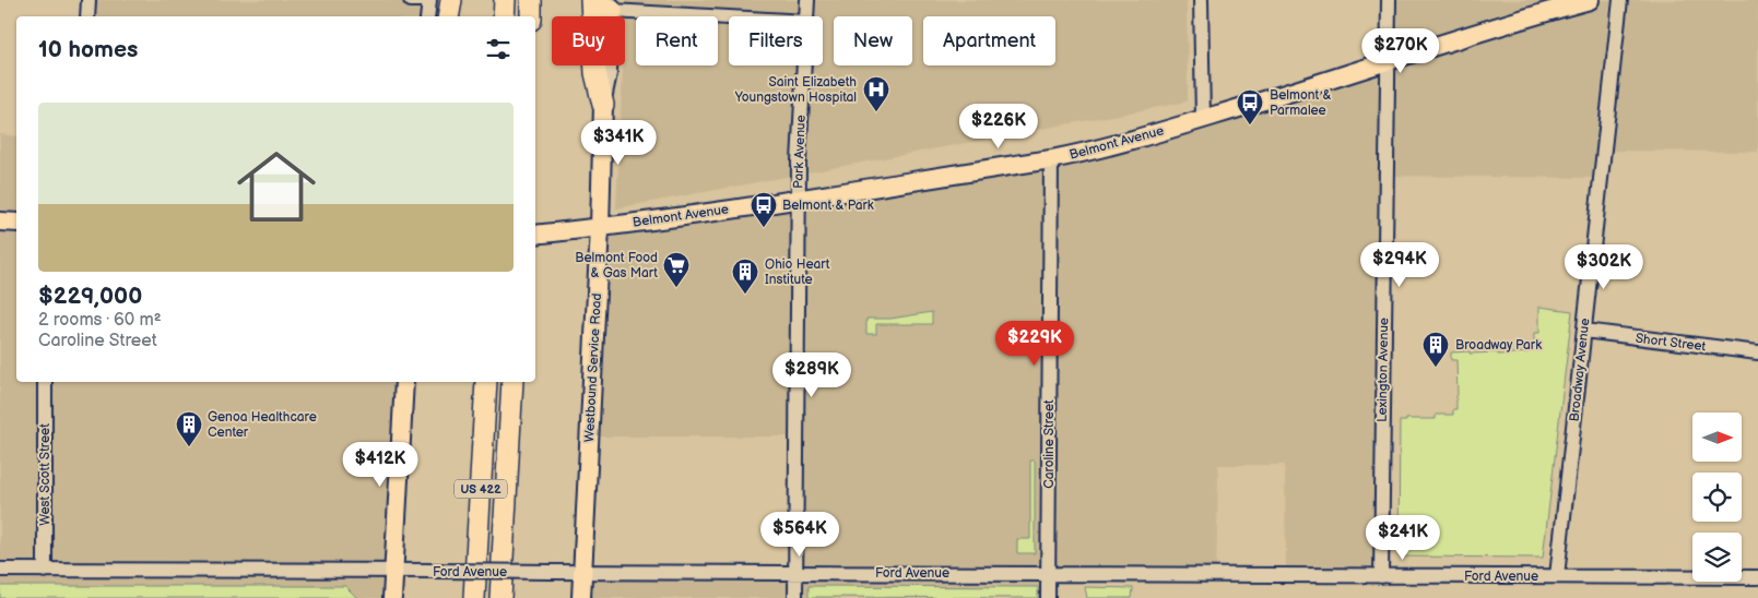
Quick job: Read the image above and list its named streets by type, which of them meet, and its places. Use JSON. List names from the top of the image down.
{
  "streets": {
    "highway": ["US 422"],
    "main road": ["Belmont Avenue", "Westbound Service Road"],
    "street": [
      "Park Avenue",
      "Short Street",
      "Lexington Avenue",
      "Broadway Avenue",
      "Caroline Street",
      "West Scott Street",
      "Ford Avenue"
    ]
  },
  "crossings": [
    ["Belmont Avenue", "Park Avenue"],
    ["Belmont Avenue", "Westbound Service Road"],
    ["Belmont Avenue", "Lexington Avenue"],
    ["Belmont Avenue", "Caroline Street"],
    ["Park Avenue", "Ford Avenue"],
    ["Short Street", "Broadway Avenue"],
    ["Westbound Service Road", "Ford Avenue"],
    ["Lexington Avenue", "Ford Avenue"],
    ["Broadway Avenue", "Ford Avenue"],
    ["Caroline Street", "Ford Avenue"],
    ["West Scott Street", "Ford Avenue"]
  ],
  "places": {
    "hospital": ["Saint Elizabeth Youngstown Hospital"],
    "bus stop": ["Belmont & Parmalee", "Belmont & Park"],
    "supermarket": ["Belmont Food & Gas Mart"],
    "building": ["Ohio Heart Institute", "Broadway Park", "Genoa Healthcare Center"]
  },
  "north": "right",
  "page": {
    "chip": [
      "Buy",
      "Rent",
      "Filters",
      "New",
      "Apartment"
    ],
    "heading": "10 homes",
    "price": [
      "$270K",
      "$226K",
      "$341K",
      "$294K",
      "$302K",
      "$229K",
      "$289K",
      "$412K",
      "$564K",
      "$241K"
    ],
    "list": [
      {
        "name": "$229,000",
        "note": "2 rooms · 60 m² · Caroline Street"
      }
    ]
  }
}
